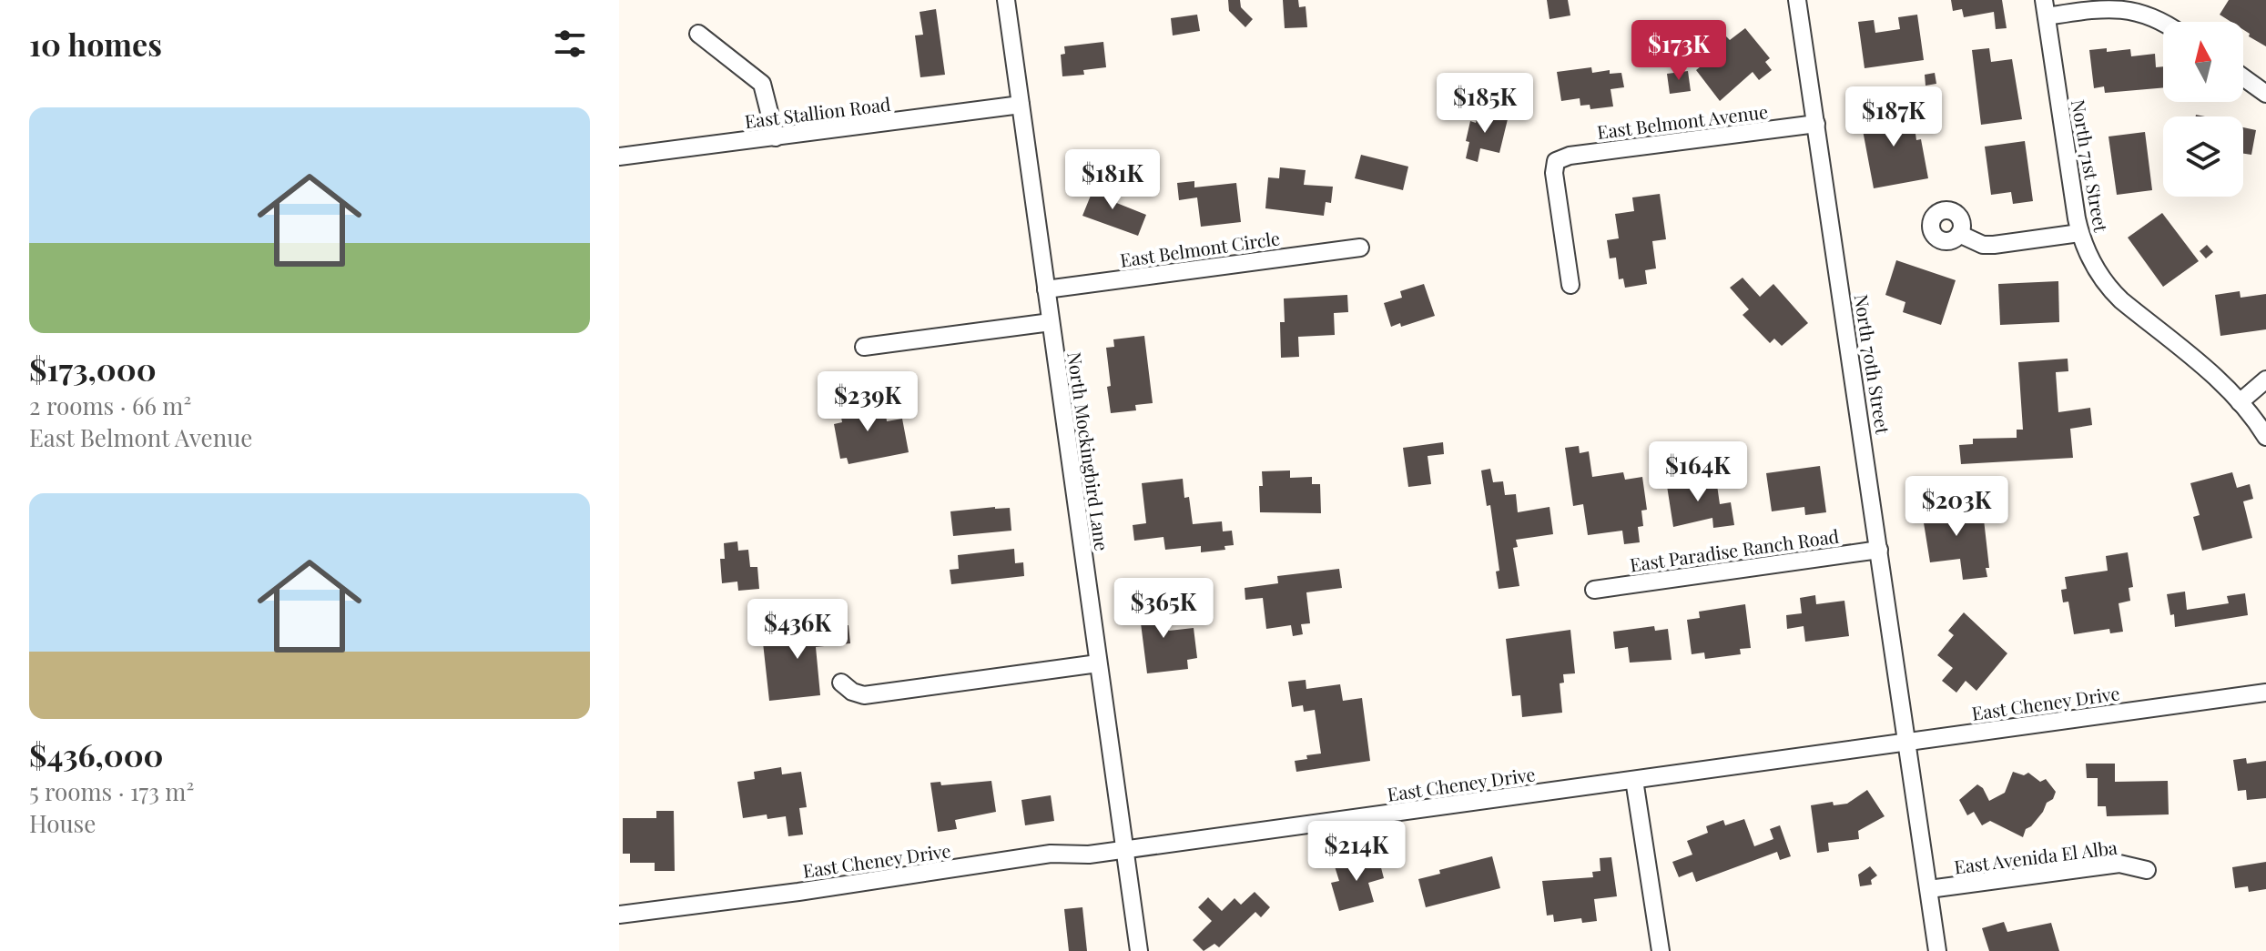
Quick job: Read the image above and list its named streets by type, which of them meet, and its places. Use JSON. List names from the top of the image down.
{
  "streets": {
    "street": [
      "East Stallion Road",
      "East Belmont Avenue",
      "North 71st Street",
      "East Belmont Circle",
      "North 70th Street",
      "North Mockingbird Lane",
      "East Paradise Ranch Road",
      "East Cheney Drive",
      "East Avenida El Alba"
    ]
  },
  "crossings": [
    ["East Stallion Road", "North Mockingbird Lane"],
    ["East Belmont Avenue", "North 70th Street"],
    ["East Belmont Circle", "North Mockingbird Lane"],
    ["North 70th Street", "East Paradise Ranch Road"],
    ["North 70th Street", "East Cheney Drive"],
    ["North 70th Street", "East Avenida El Alba"],
    ["North Mockingbird Lane", "East Cheney Drive"]
  ],
  "north": "top",
  "page": {
    "heading": "10 homes",
    "price": [
      "$173K",
      "$185K",
      "$187K",
      "$181K",
      "$239K",
      "$164K",
      "$203K",
      "$365K",
      "$436K",
      "$214K"
    ],
    "list": [
      {
        "name": "$173,000",
        "note": "2 rooms · 66 m² · East Belmont Avenue"
      },
      {
        "name": "$436,000",
        "note": "5 rooms · 173 m² · House"
      }
    ]
  }
}
